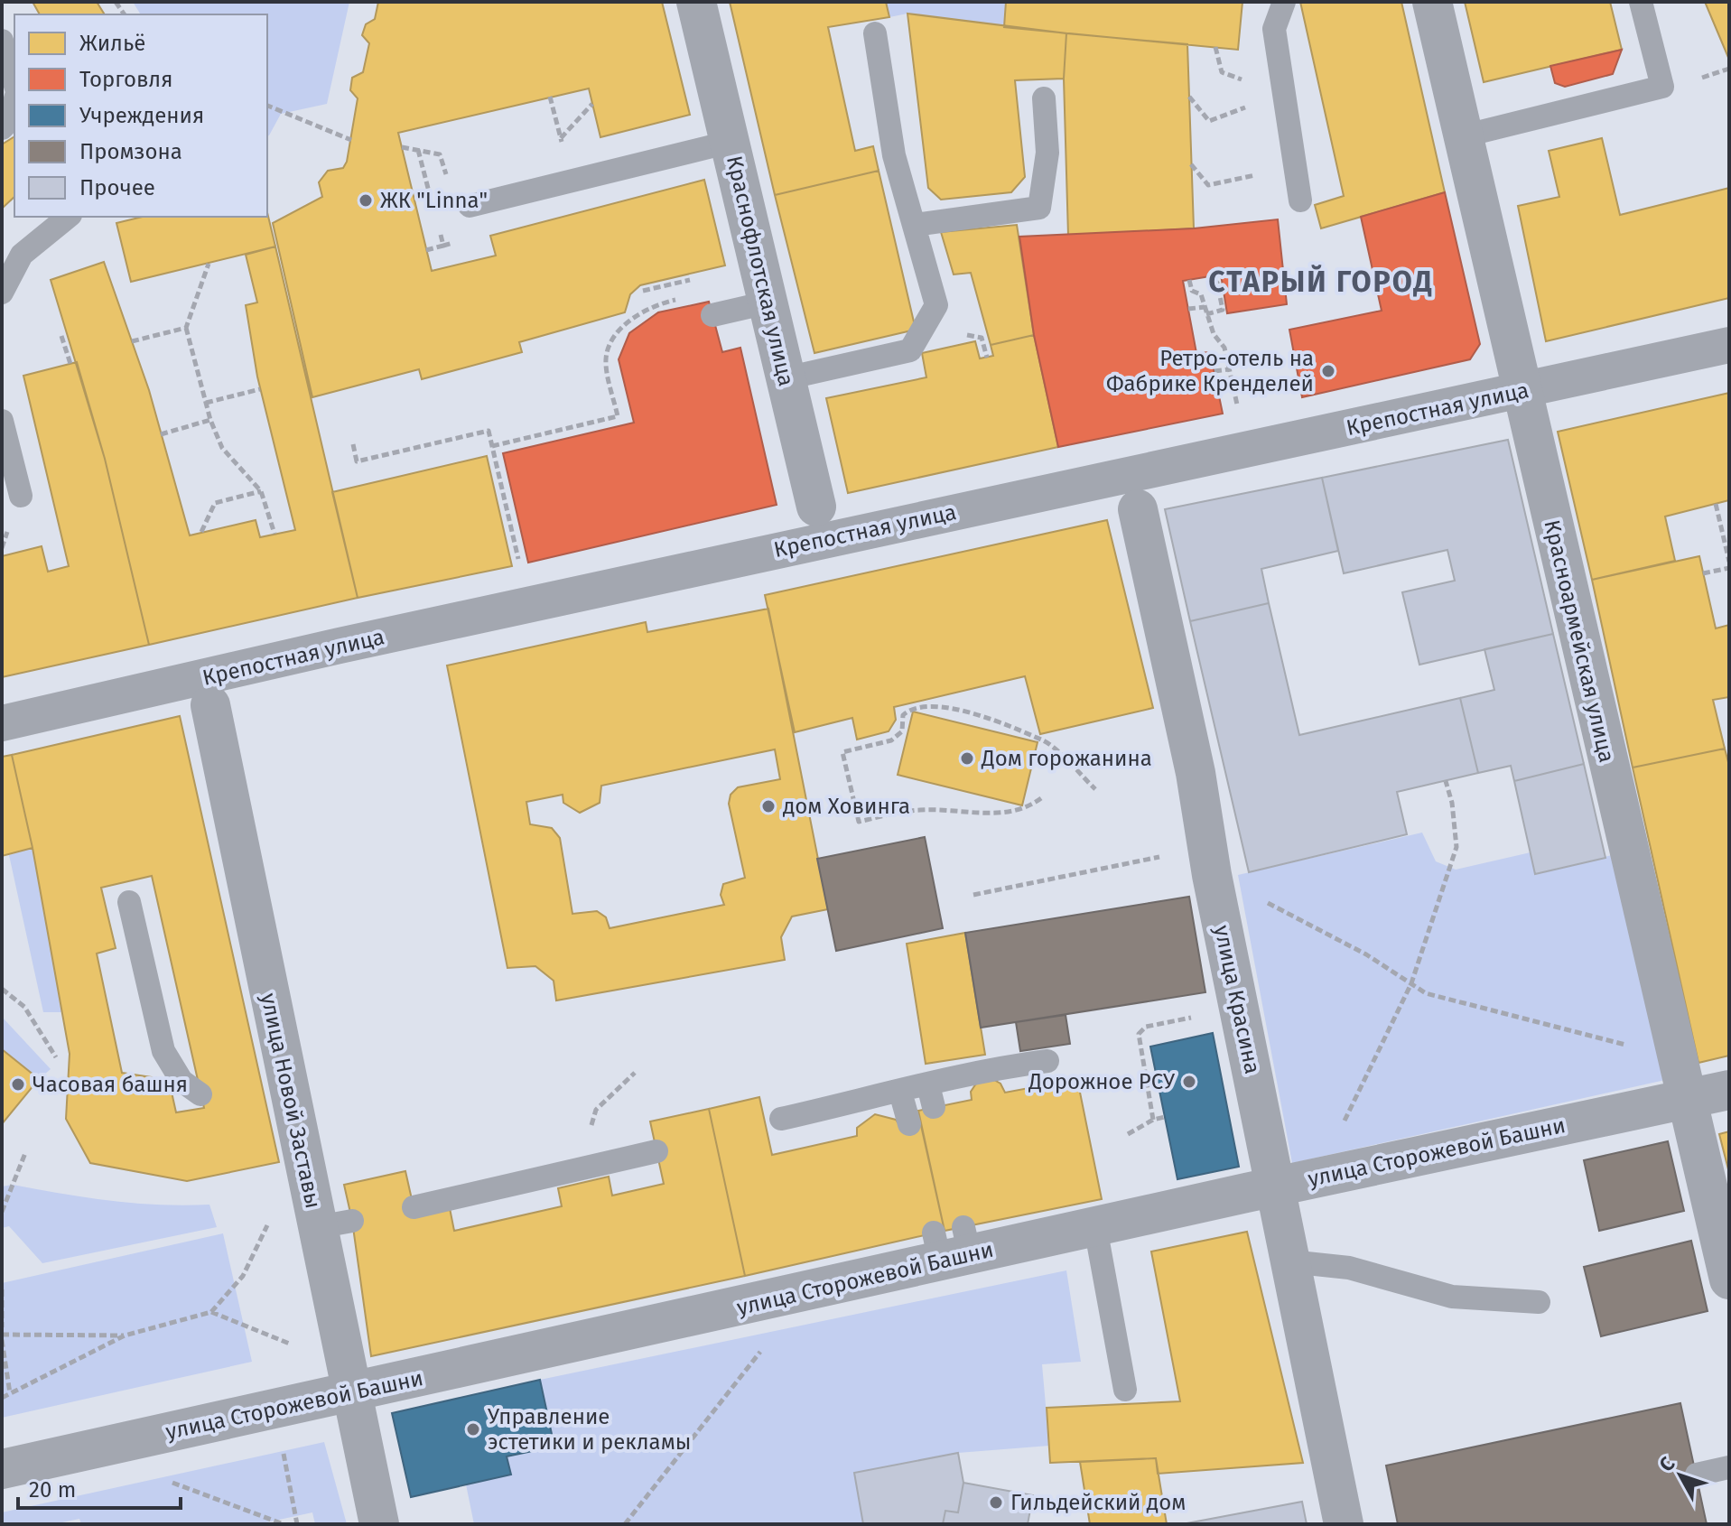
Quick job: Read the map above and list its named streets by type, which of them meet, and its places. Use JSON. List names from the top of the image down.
{
  "streets": {
    "street": [
      "Краснофлотская улица",
      "Крепостная улица",
      "Красноармейская улица",
      "улица Красина",
      "улица Новой Заставы",
      "улица Сторожевой Башни"
    ]
  },
  "crossings": [
    ["Краснофлотская улица", "Крепостная улица"],
    ["Крепостная улица", "Красноармейская улица"],
    ["Крепостная улица", "улица Красина"],
    ["Крепостная улица", "улица Новой Заставы"],
    ["Красноармейская улица", "улица Сторожевой Башни"],
    ["улица Красина", "улица Сторожевой Башни"],
    ["улица Новой Заставы", "улица Сторожевой Башни"]
  ],
  "districts": ["СТАРЫЙ ГОРОД"],
  "places": [
    "ЖК \"Linna\"",
    "Ретро-отель на Фабрике Кренделей",
    "Дом горожанина",
    "дом Ховинга",
    "Дорожное РСУ",
    "Часовая башня",
    "Управление эстетики и рекламы",
    "Гильдейский дом"
  ],
  "legend": [
    "Жильё",
    "Торговля",
    "Учреждения",
    "Промзона",
    "Прочее"
  ],
  "scale_bar": "20 m",
  "north": "top left"
}
